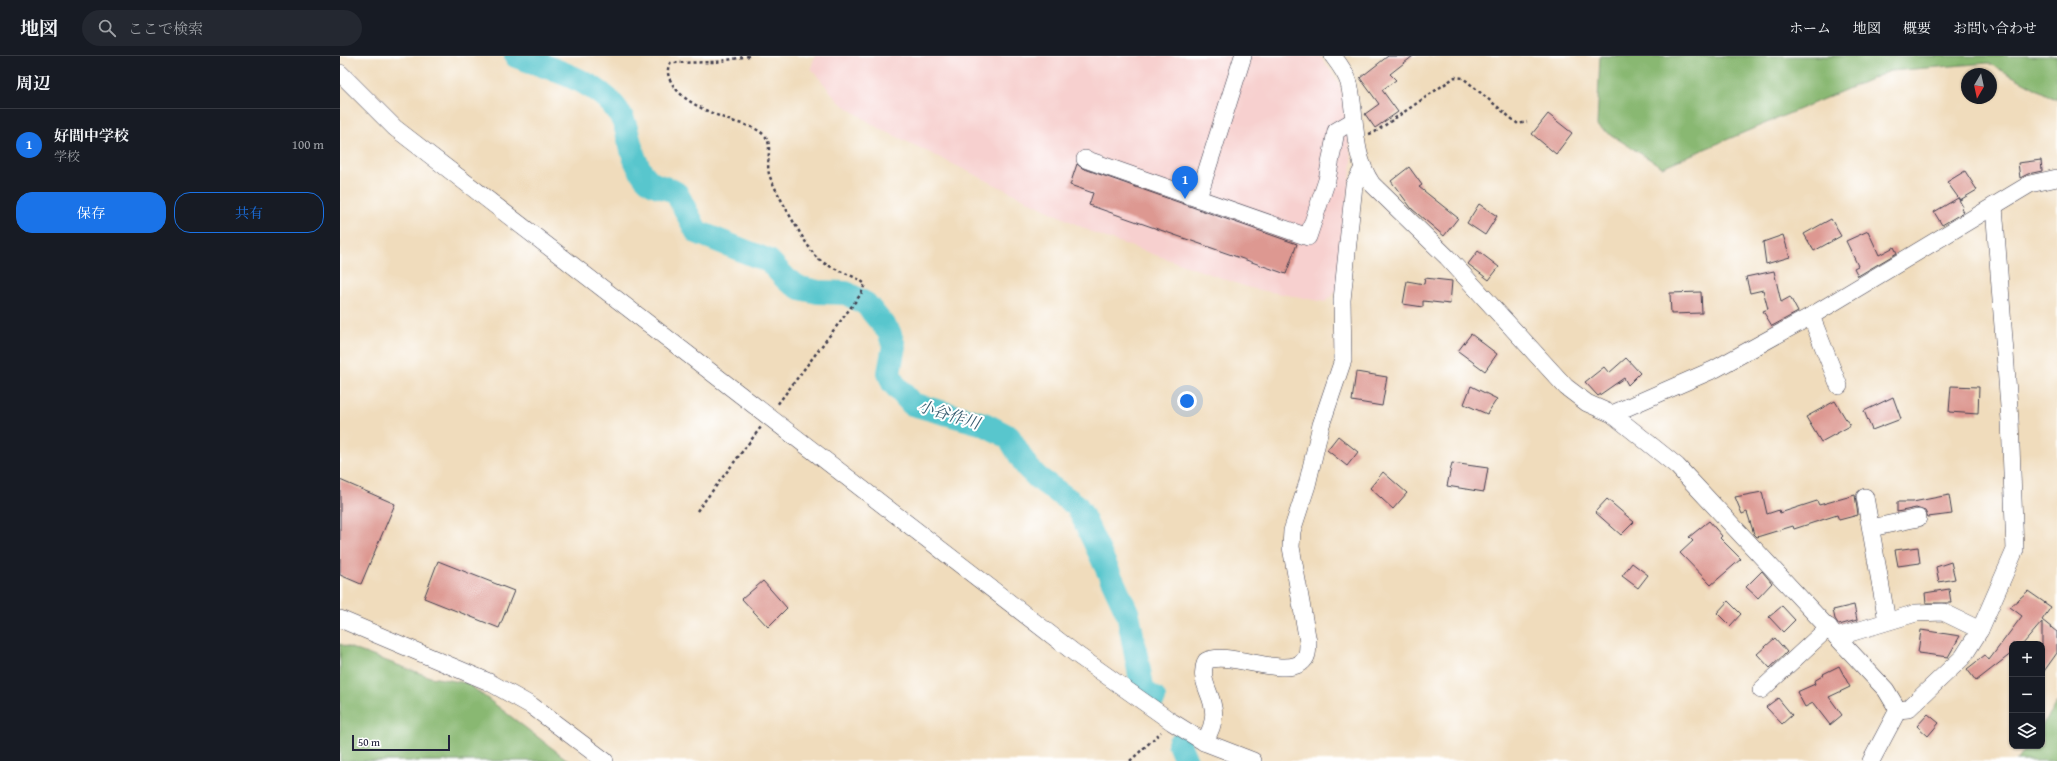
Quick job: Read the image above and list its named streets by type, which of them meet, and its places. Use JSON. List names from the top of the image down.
{
  "water": ["小谷作川"],
  "scale_bar": "50 m",
  "north": "bottom",
  "page": {
    "header": "地図",
    "search": "ここで検索",
    "nav": [
      "ホーム",
      "地図",
      "概要",
      "お問い合わせ"
    ],
    "heading": "周辺",
    "list": [
      {
        "mark": "1",
        "name": "好間中学校",
        "note": "学校",
        "value": "100 m"
      }
    ],
    "pins": "1",
    "buttons": ["保存", "共有"],
    "map_buttons": ["+", "−"],
    "scale": "50 m"
  }
}
